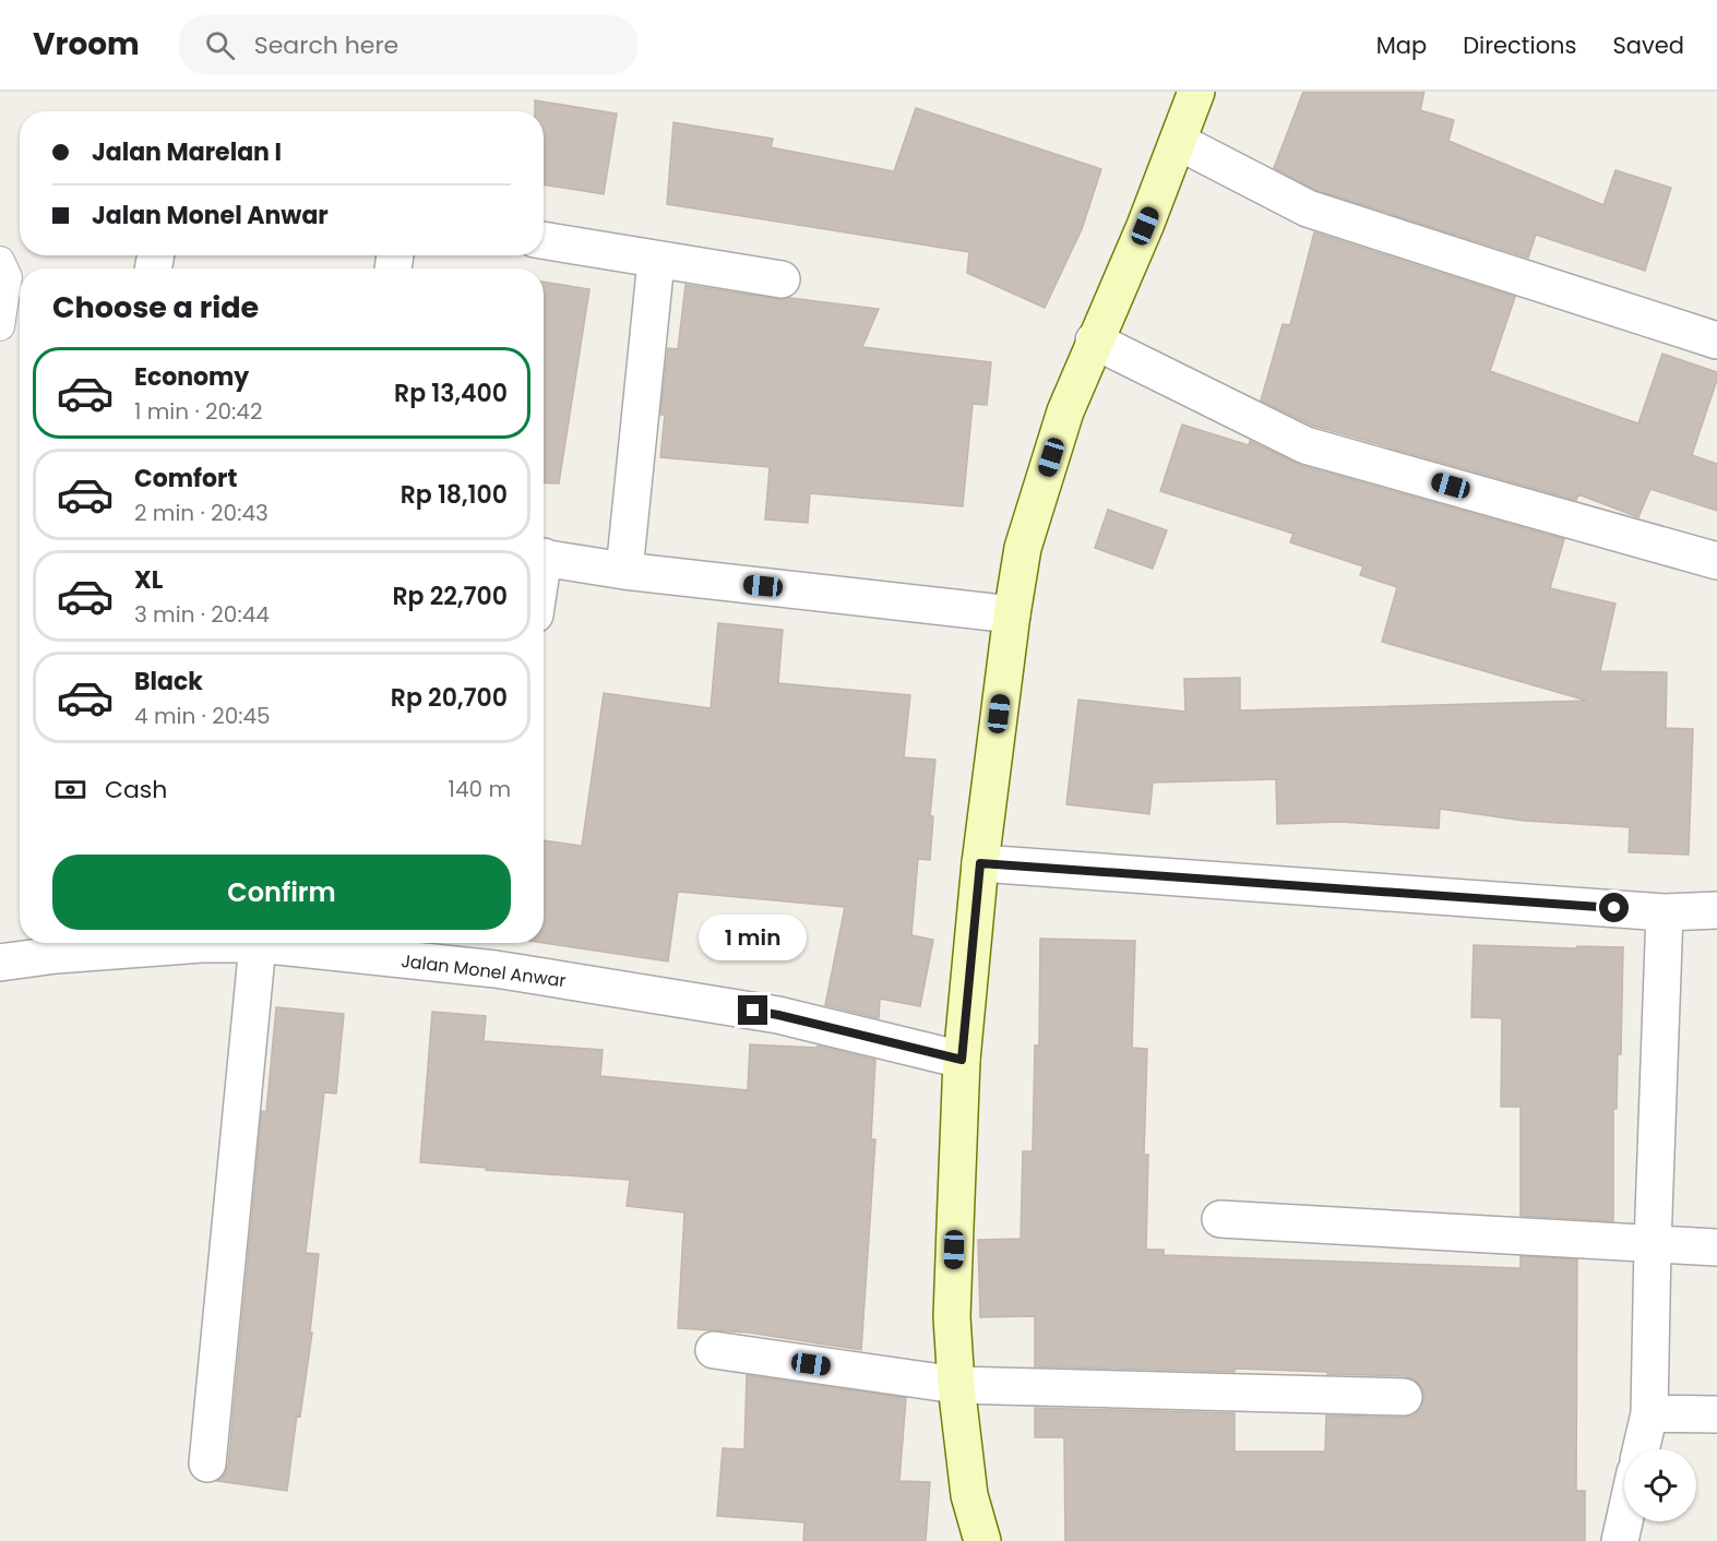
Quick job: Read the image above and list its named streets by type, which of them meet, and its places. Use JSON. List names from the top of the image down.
{
  "streets": {
    "street": ["Jalan Monel Anwar"]
  },
  "page": {
    "header": "Vroom",
    "search": "Search here",
    "nav": ["Map", "Directions", "Saved"],
    "banner": ["Jalan Marelan I", "Jalan Monel Anwar"],
    "heading": "Choose a ride",
    "list": [
      {
        "name": "Economy",
        "note": "1 min · 20:42",
        "value": "Rp 13,400"
      },
      {
        "name": "Comfort",
        "note": "2 min · 20:43",
        "value": "Rp 18,100"
      },
      {
        "name": "XL",
        "note": "3 min · 20:44",
        "value": "Rp 22,700"
      },
      {
        "name": "Black",
        "note": "4 min · 20:45",
        "value": "Rp 20,700"
      }
    ],
    "pay": ["Cash", "140 m"],
    "buttons": "Confirm",
    "bubble": "1 min"
  }
}
